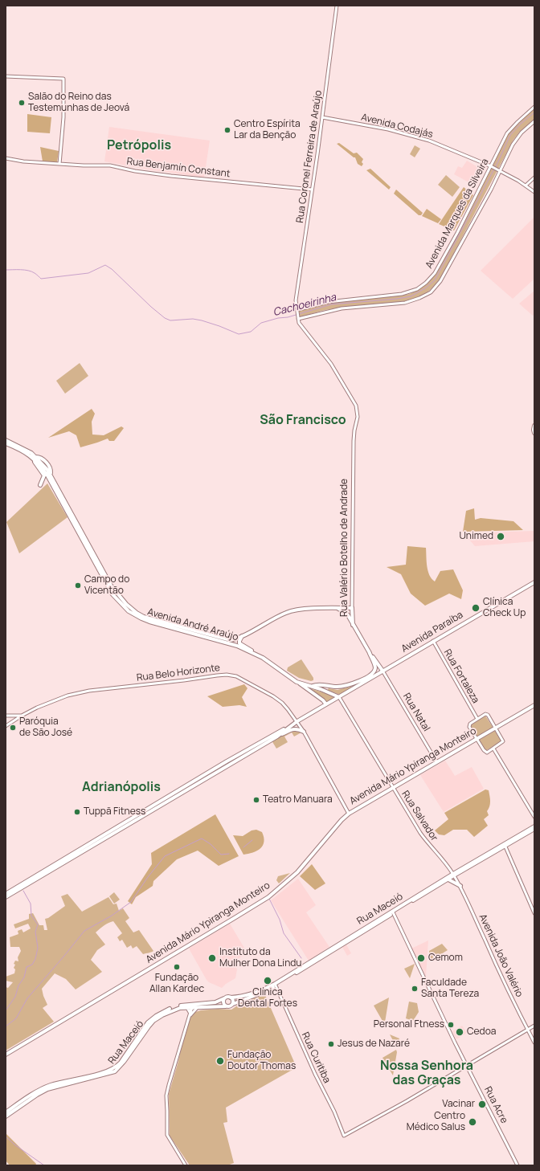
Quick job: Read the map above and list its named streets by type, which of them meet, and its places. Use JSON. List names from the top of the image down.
{
  "streets": {
    "main road": [
      "Rua Valério Botelho de Andrade",
      "Avenida André Araújo",
      "Avenida Paraíba",
      "Avenida Mário Ypiranga Monteiro",
      "Rua Maceió"
    ],
    "street": [
      "Avenida Codajás",
      "Rua Coronel Ferreira de Araújo",
      "Rua Benjamín Constant",
      "Avenida Marques da Silveira",
      "Rua Belo Horizonte",
      "Rua Fortaleza",
      "Rua Natal",
      "Rua Salvador",
      "Avenida João Valério",
      "Rua Curitiba",
      "Rua Acre"
    ]
  },
  "crossings": [
    ["Avenida Codajás", "Rua Coronel Ferreira de Araújo"],
    ["Avenida Codajás", "Avenida Marques da Silveira"],
    ["Rua Coronel Ferreira de Araújo", "Rua Benjamín Constant"],
    ["Rua Coronel Ferreira de Araújo", "Avenida Marques da Silveira"],
    ["Rua Coronel Ferreira de Araújo", "Rua Valério Botelho de Andrade"],
    ["Avenida Marques da Silveira", "Rua Valério Botelho de Andrade"],
    ["Rua Valério Botelho de Andrade", "Avenida Paraíba"],
    ["Rua Valério Botelho de Andrade", "Rua Natal"],
    ["Avenida André Araújo", "Avenida Paraíba"],
    ["Avenida André Araújo", "Rua Salvador"],
    ["Avenida Paraíba", "Rua Belo Horizonte"],
    ["Avenida Paraíba", "Rua Fortaleza"],
    ["Avenida Paraíba", "Rua Natal"],
    ["Avenida Paraíba", "Rua Salvador"],
    ["Rua Belo Horizonte", "Avenida Mário Ypiranga Monteiro"],
    ["Rua Natal", "Avenida Mário Ypiranga Monteiro"],
    ["Avenida Mário Ypiranga Monteiro", "Rua Salvador"],
    ["Rua Salvador", "Rua Maceió"],
    ["Rua Salvador", "Avenida João Valério"],
    ["Rua Maceió", "Avenida João Valério"],
    ["Rua Maceió", "Rua Curitiba"],
    ["Rua Maceió", "Rua Acre"],
    ["Rua Curitiba", "Rua Acre"]
  ],
  "districts": [
    "Petrópolis",
    "São Francisco",
    "Adrianópolis",
    "Nossa Senhora das Graças"
  ],
  "water": ["Cachoeirinha"],
  "places": [
    "Salão do Reino das Testemunhas de Jeová",
    "Centro Espírita Lar da Benção",
    "Unimed",
    "Campo do Vicentão",
    "Clínica Check Up",
    "Paróquia de São José",
    "Teatro Manuara",
    "Tuppã Fitness",
    "Instituto da Mulher Dona Lindu",
    "Cemom",
    "Fundação Allan Kardec",
    "Clínica Dental Fortes",
    "Faculdade Santa Tereza",
    "Personal Ftness",
    "Cedoa",
    "Jesus de Nazaré",
    "Fundação Doutor Thomas",
    "Vacinar",
    "Centro Médico Salus"
  ]
}
